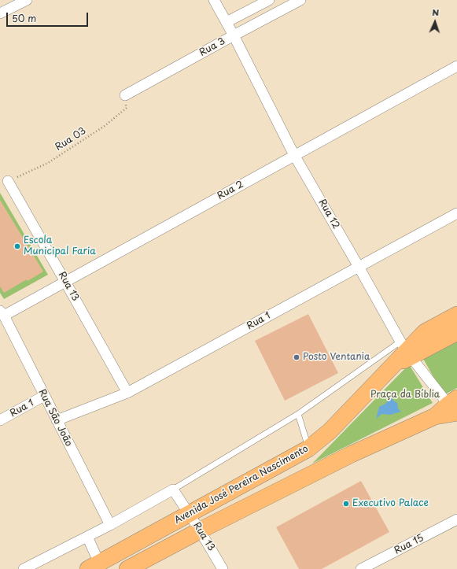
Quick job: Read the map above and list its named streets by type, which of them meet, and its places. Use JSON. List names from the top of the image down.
{
  "streets": {
    "main road": ["Avenida José Pereira Nascimento"],
    "street": [
      "Rua 3",
      "Rua 2",
      "Rua 12",
      "Rua 13",
      "Rua 1",
      "Rua São João",
      "Rua 15"
    ],
    "path": ["Rua 03"]
  },
  "crossings": [
    ["Rua 3", "Rua 03"],
    ["Rua 3", "Rua 12"],
    ["Rua 03", "Rua 13"],
    ["Rua 2", "Rua 12"],
    ["Rua 2", "Rua 13"],
    ["Rua 2", "Rua São João"],
    ["Rua 12", "Rua 1"],
    ["Rua 12", "Avenida José Pereira Nascimento"],
    ["Rua 13", "Rua 1"],
    ["Rua 13", "Avenida José Pereira Nascimento"],
    ["Rua 1", "Rua São João"]
  ],
  "parks": ["Praça da Bíblia"],
  "places": ["Escola Municipal Faria", "Posto Ventania", "Executivo Palace"],
  "scale_bar": "50 m",
  "north": "top"
}
